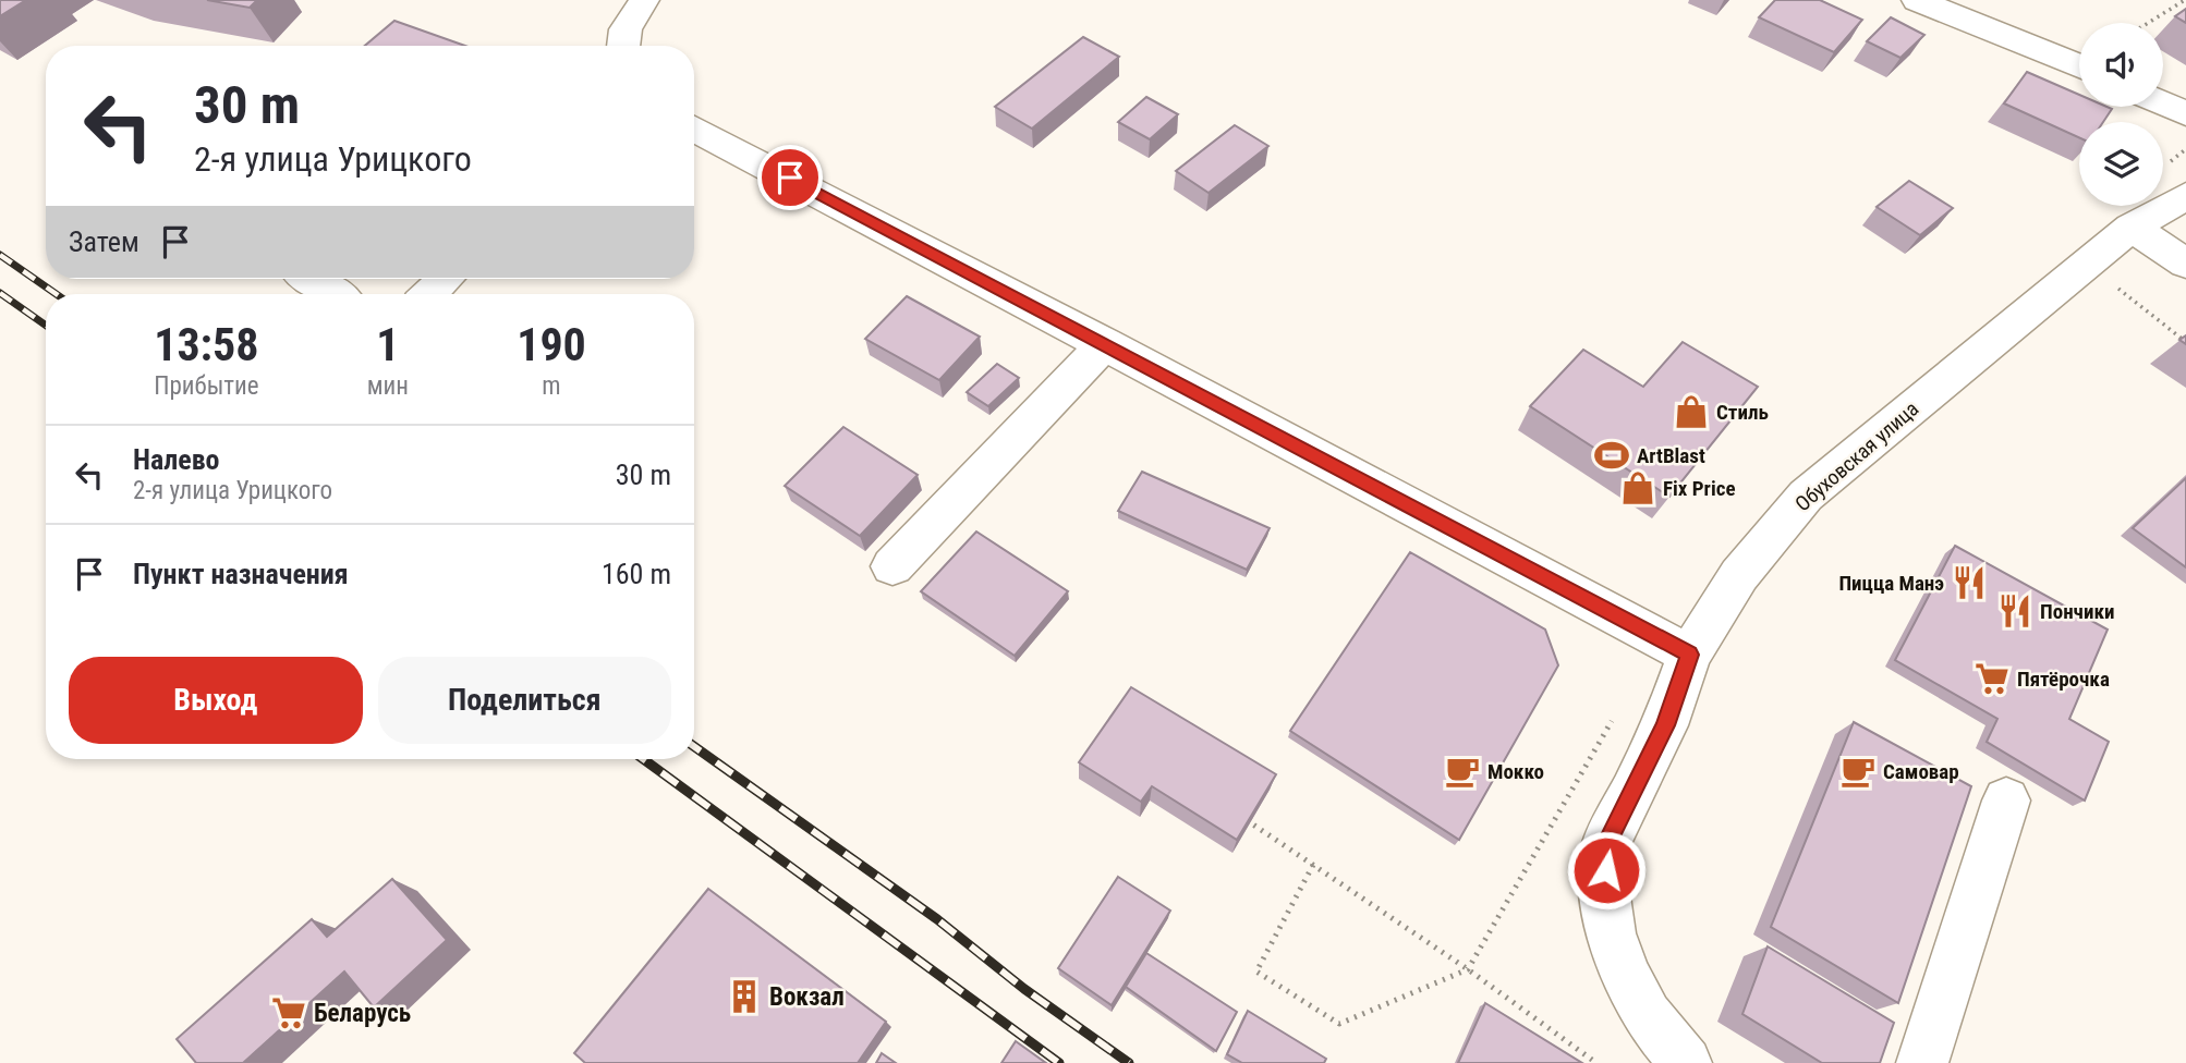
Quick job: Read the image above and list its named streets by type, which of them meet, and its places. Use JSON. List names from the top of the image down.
{
  "streets": {
    "street": ["Обуховская улица"]
  },
  "places": {
    "shop": ["Стиль", "Fix Price"],
    "sports": ["ArtBlast"],
    "restaurant": ["Пицца Манэ", "Пончики"],
    "supermarket": ["Пятёрочка", "Беларусь"],
    "cafe": ["Мокко", "Самовар"],
    "building": ["Вокзал"]
  },
  "page": {
    "turn": ["30 m", "2-я улица Урицкого"],
    "then": "Затем",
    "eta": [
      "13:58",
      "Прибытие",
      "1",
      "мин",
      "190",
      "m"
    ],
    "list": [
      {
        "name": "Налево",
        "note": "2-я улица Урицкого",
        "value": "30 m"
      },
      {
        "name": "Пункт назначения",
        "value": "160 m"
      }
    ],
    "buttons": ["Выход", "Поделиться"]
  }
}
